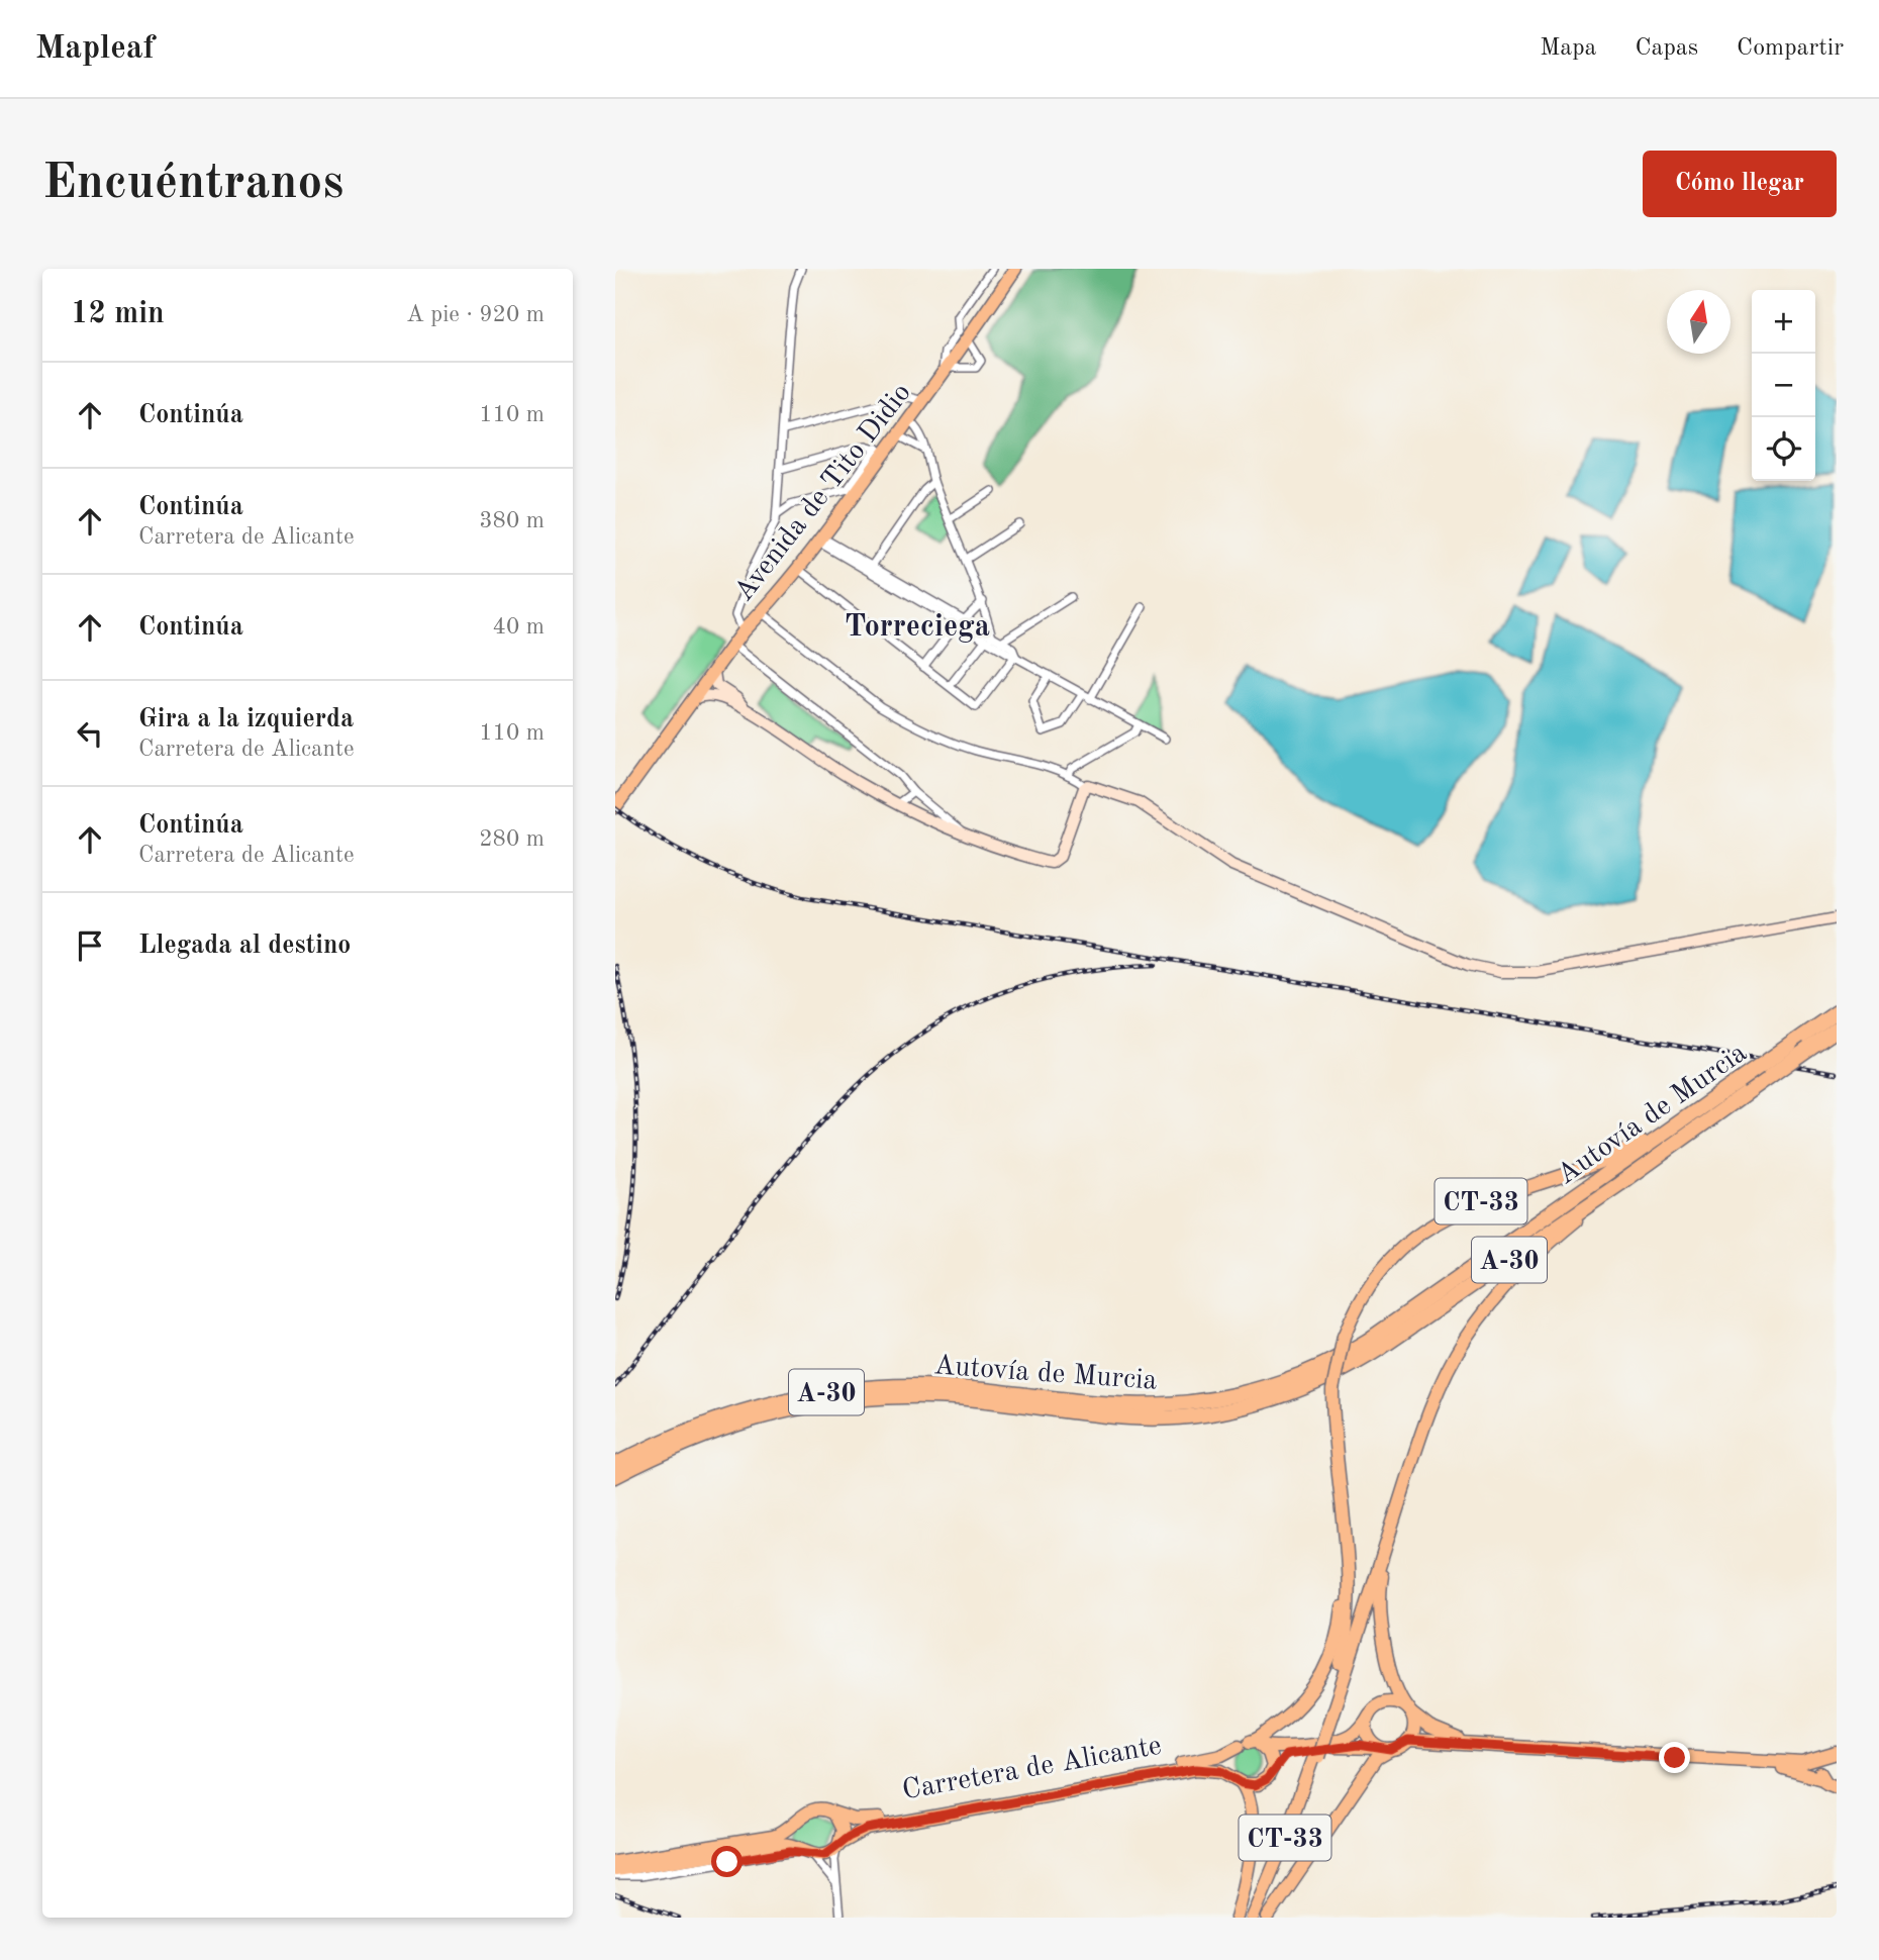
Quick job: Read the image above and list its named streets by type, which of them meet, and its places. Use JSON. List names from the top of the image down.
{
  "streets": {
    "highway": ["Autovía de Murcia", "A-30"],
    "main road": ["Avenida de Tito Didio", "CT-33", "Carretera de Alicante"]
  },
  "crossings": [
    ["Autovía de Murcia", "CT-33"]
  ],
  "districts": ["Torreciega"],
  "north": "top",
  "page": {
    "header": "Mapleaf",
    "nav": ["Mapa", "Capas", "Compartir"],
    "buttons": "Cómo llegar",
    "title": "Encuéntranos",
    "heading": ["12 min", "A pie · 920 m"],
    "map_buttons": ["+", "−"],
    "list": [
      ["Continúa", "110 m"],
      ["Continúa", "Carretera de Alicante", "380 m"],
      ["Continúa", "40 m"],
      ["Gira a la izquierda", "Carretera de Alicante", "110 m"],
      ["Continúa", "Carretera de Alicante", "280 m"],
      "Llegada al destino"
    ]
  }
}
